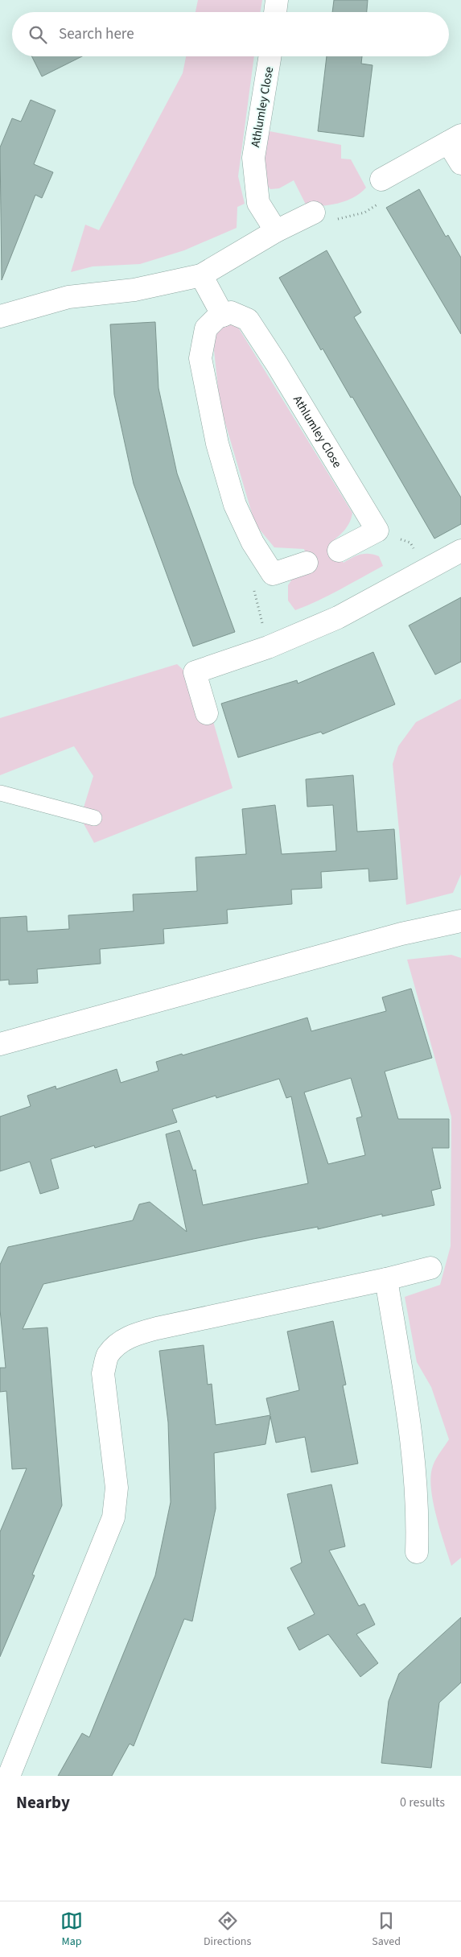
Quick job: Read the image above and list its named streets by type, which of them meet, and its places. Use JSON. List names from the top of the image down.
{
  "streets": {
    "street": ["Athlumley Close"]
  },
  "page": {
    "search": "Search here",
    "heading": ["Nearby", "0 results"],
    "nav": ["Map", "Directions", "Saved"]
  }
}
